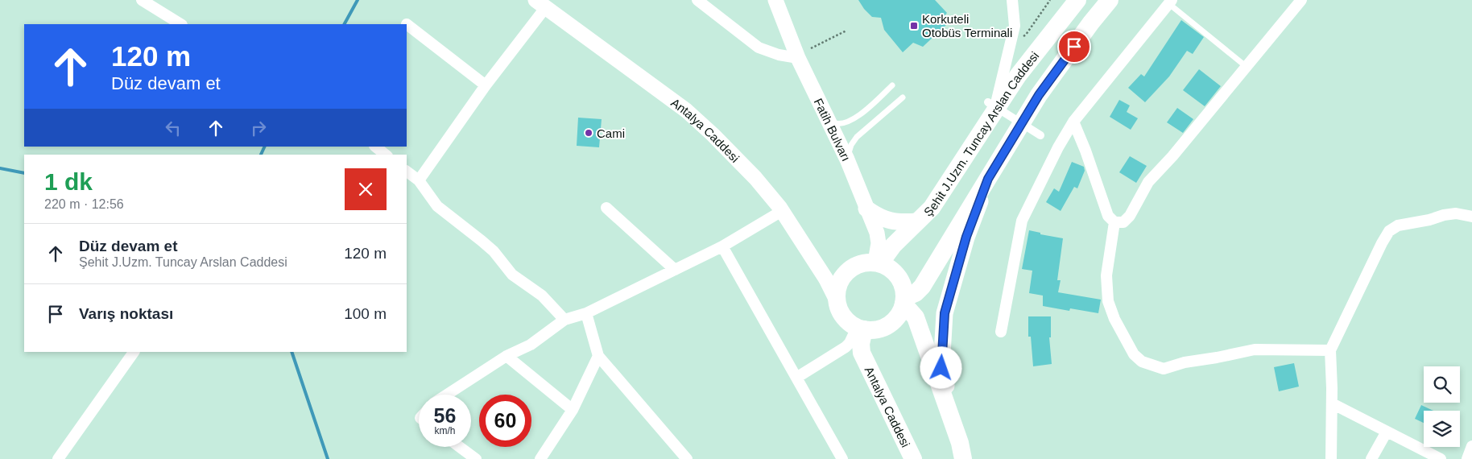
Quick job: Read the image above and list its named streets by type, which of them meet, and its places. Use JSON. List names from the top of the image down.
{
  "streets": {
    "highway": ["Antalya Caddesi", "Şehit J.Uzm. Tuncay Arslan Caddesi"],
    "main road": ["Fatih Bulvarı"]
  },
  "crossings": [
    ["Antalya Caddesi", "Fatih Bulvarı"],
    ["Antalya Caddesi", "Şehit J.Uzm. Tuncay Arslan Caddesi"],
    ["Fatih Bulvarı", "Şehit J.Uzm. Tuncay Arslan Caddesi"]
  ],
  "places": {
    "transit": ["Korkuteli Otobüs Terminali"],
    "other": ["Cami"]
  },
  "page": {
    "turn": ["120 m", "Düz devam et"],
    "heading": ["1 dk", "220 m · 12:56"],
    "list": [
      {
        "name": "Düz devam et",
        "note": "Şehit J.Uzm. Tuncay Arslan Caddesi",
        "value": "120 m"
      },
      {
        "name": "Varış noktası",
        "value": "100 m"
      }
    ],
    "speed": "56 km/h",
    "limit": "60"
  }
}
